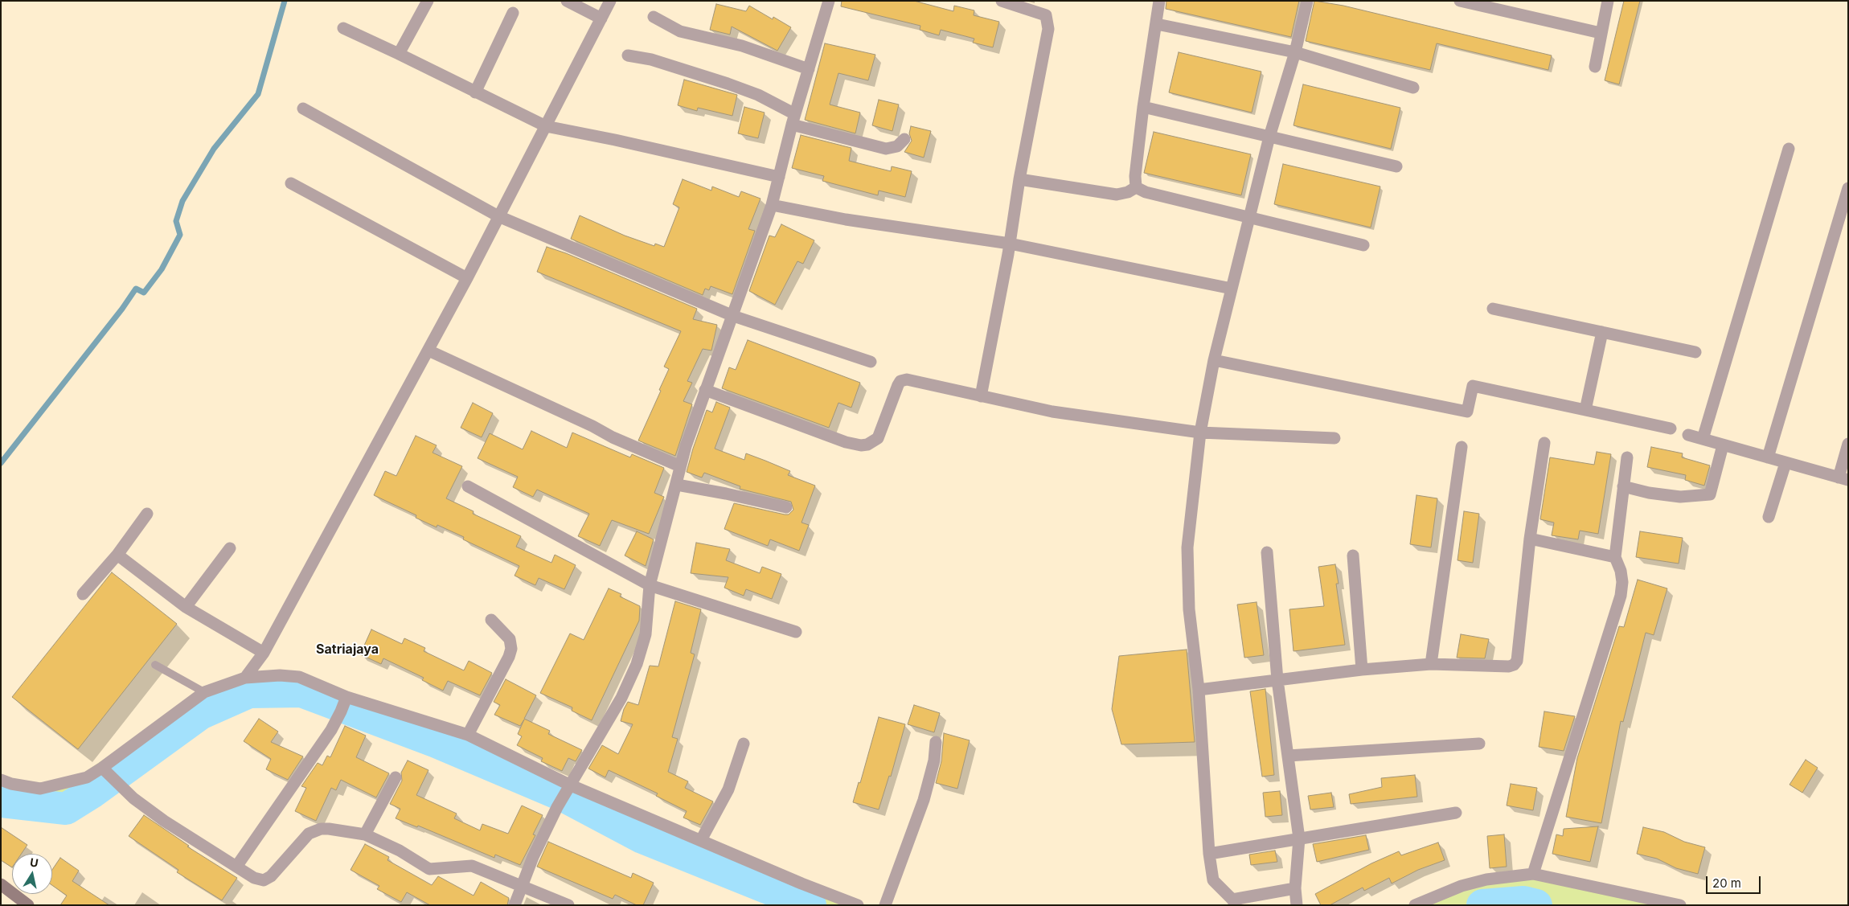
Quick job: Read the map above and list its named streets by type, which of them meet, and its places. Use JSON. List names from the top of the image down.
{
  "districts": ["Satriajaya"],
  "scale_bar": "20 m",
  "north": "top"
}
